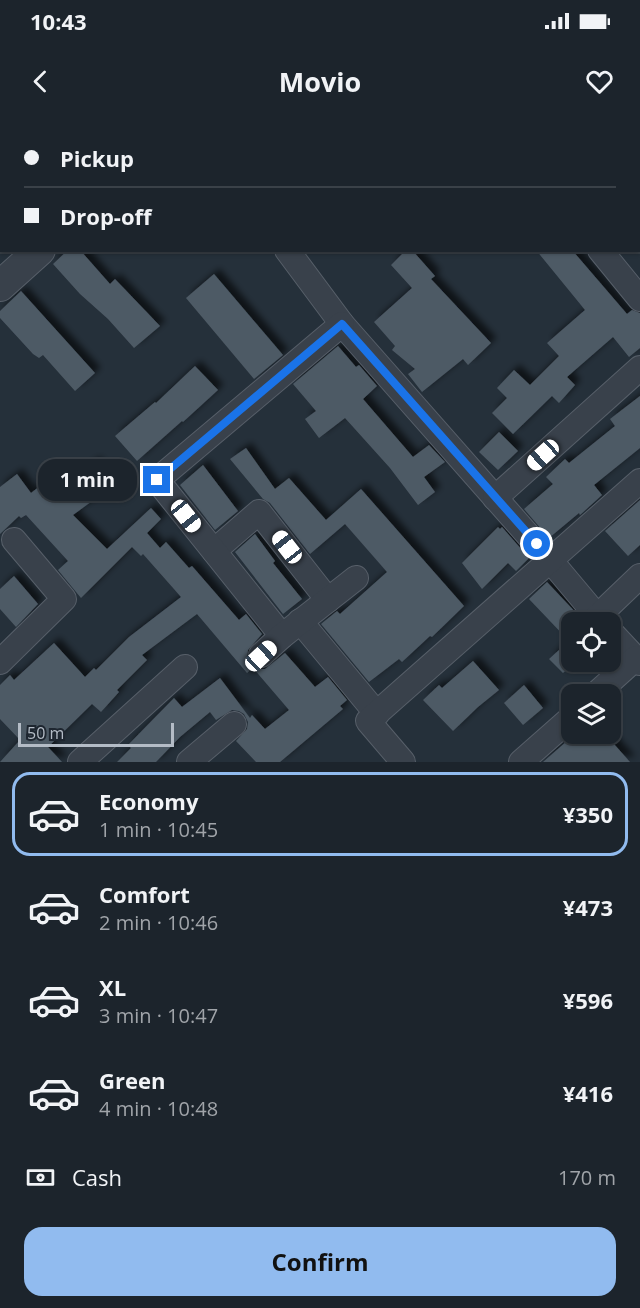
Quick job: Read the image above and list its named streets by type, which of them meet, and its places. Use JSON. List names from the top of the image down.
{
  "scale_bar": "50 m",
  "page": {
    "status": "10:43",
    "header": "Movio",
    "banner": ["Pickup", "Drop-off"],
    "bubble": "1 min",
    "scale": "50 m",
    "list": [
      {
        "name": "Economy",
        "note": "1 min · 10:45",
        "value": "¥350"
      },
      {
        "name": "Comfort",
        "note": "2 min · 10:46",
        "value": "¥473"
      },
      {
        "name": "XL",
        "note": "3 min · 10:47",
        "value": "¥596"
      },
      {
        "name": "Green",
        "note": "4 min · 10:48",
        "value": "¥416"
      }
    ],
    "pay": ["Cash", "170 m"],
    "buttons": "Confirm"
  }
}
